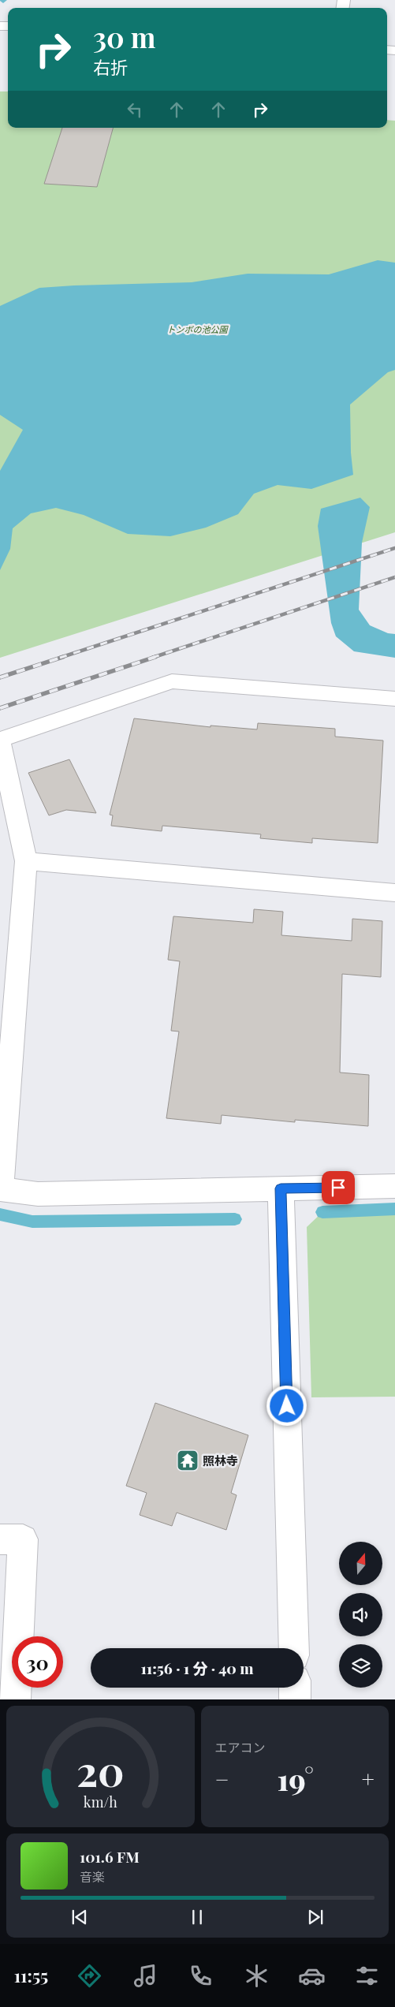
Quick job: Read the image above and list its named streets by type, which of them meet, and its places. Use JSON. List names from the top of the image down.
{
  "parks": ["トンボの池公園"],
  "places": {
    "temple": ["照林寺"]
  },
  "north": "top",
  "page": {
    "turn": ["30 m", "右折"],
    "limit": "30",
    "trip": "11:56 · 1 分 · 40 m",
    "tile": "エアコン",
    "heat": ["−", "19°", "+"],
    "song": ["101.6 FM", "音楽"],
    "tabs": "11:55",
    "gauge": ["20", "km/h"]
  }
}
